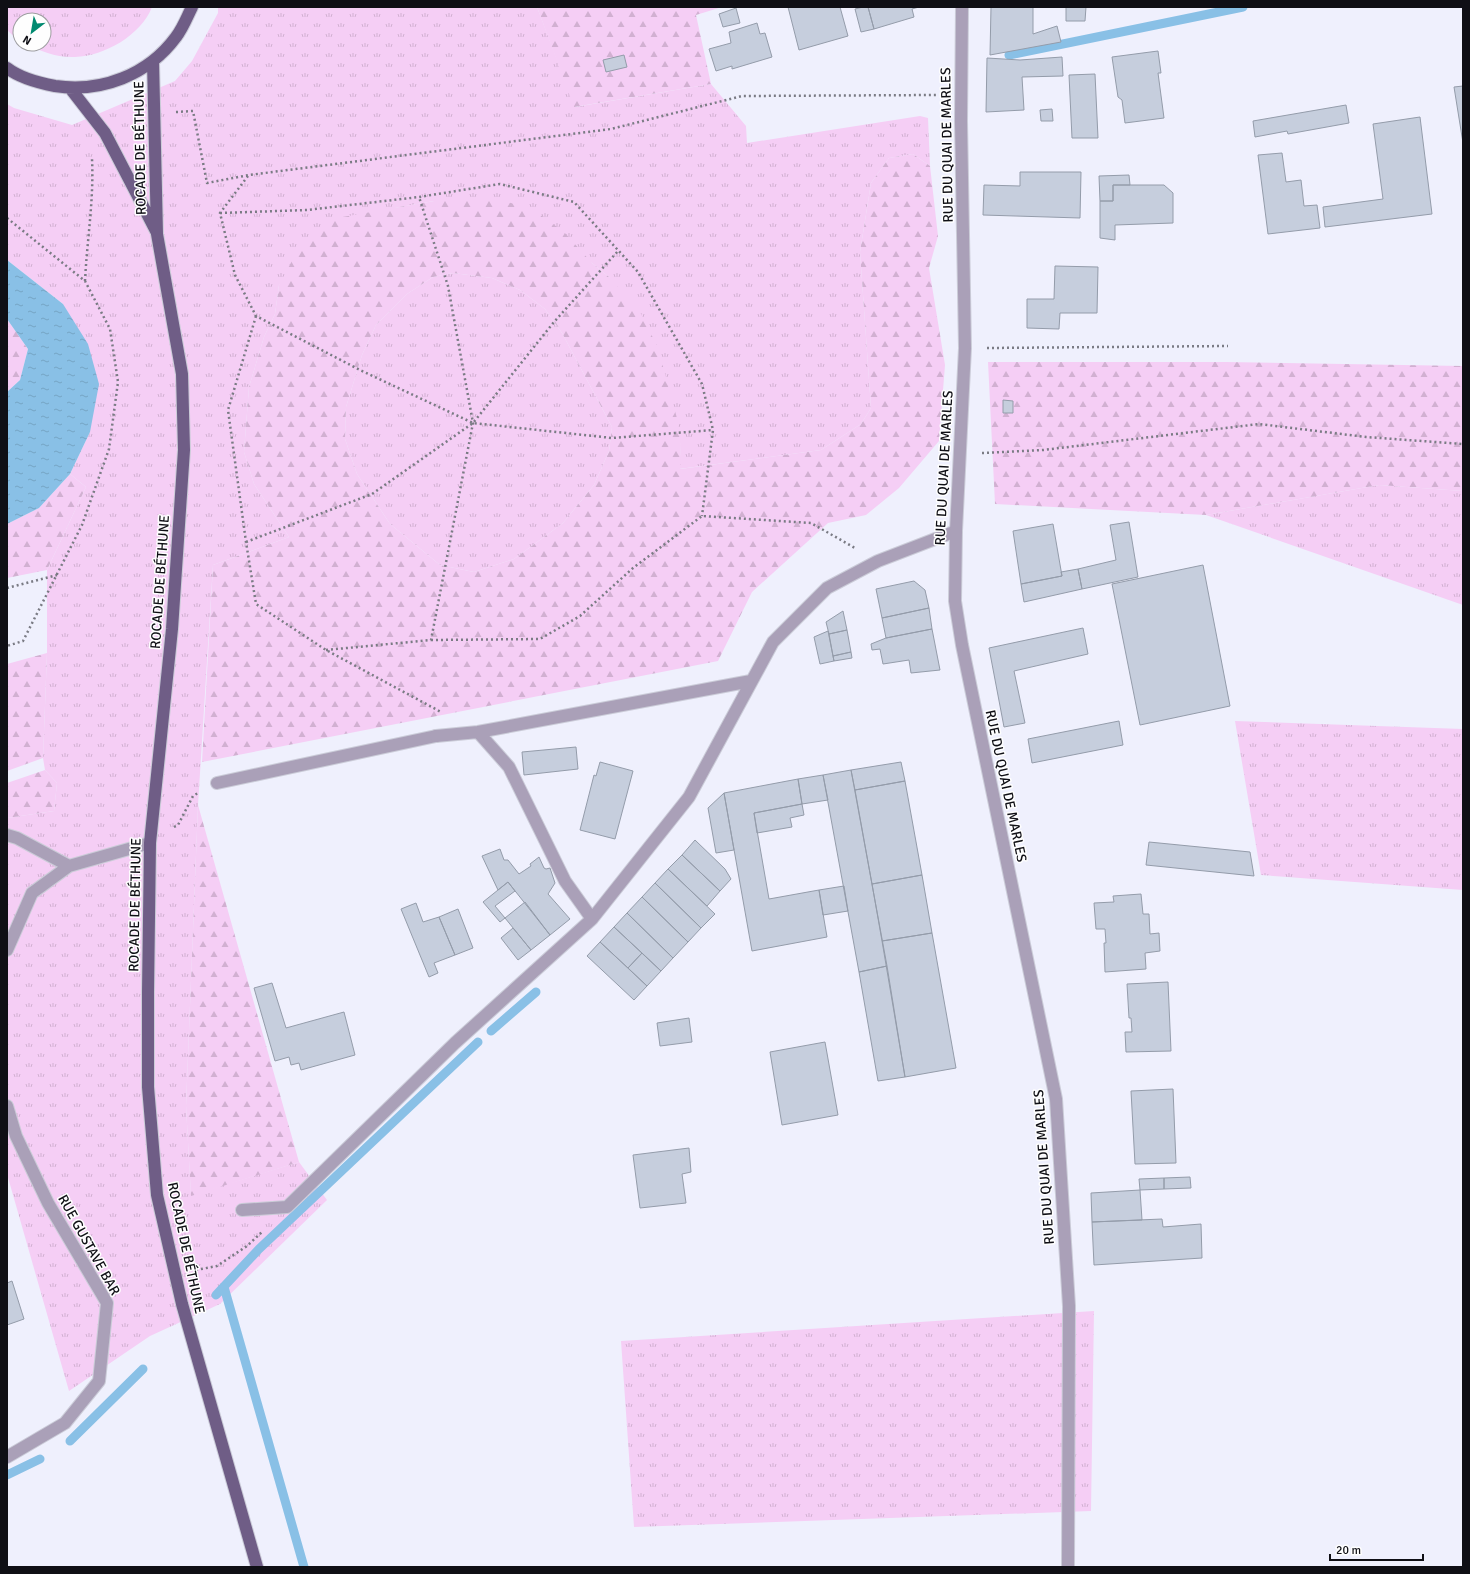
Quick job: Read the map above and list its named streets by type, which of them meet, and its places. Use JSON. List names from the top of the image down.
{
  "streets": {
    "main road": ["ROCADE DE BÉTHUNE"],
    "street": ["RUE DU QUAI DE MARLES", "RUE GUSTAVE BAR"]
  },
  "scale_bar": "20 m",
  "north": "bottom left"
}
